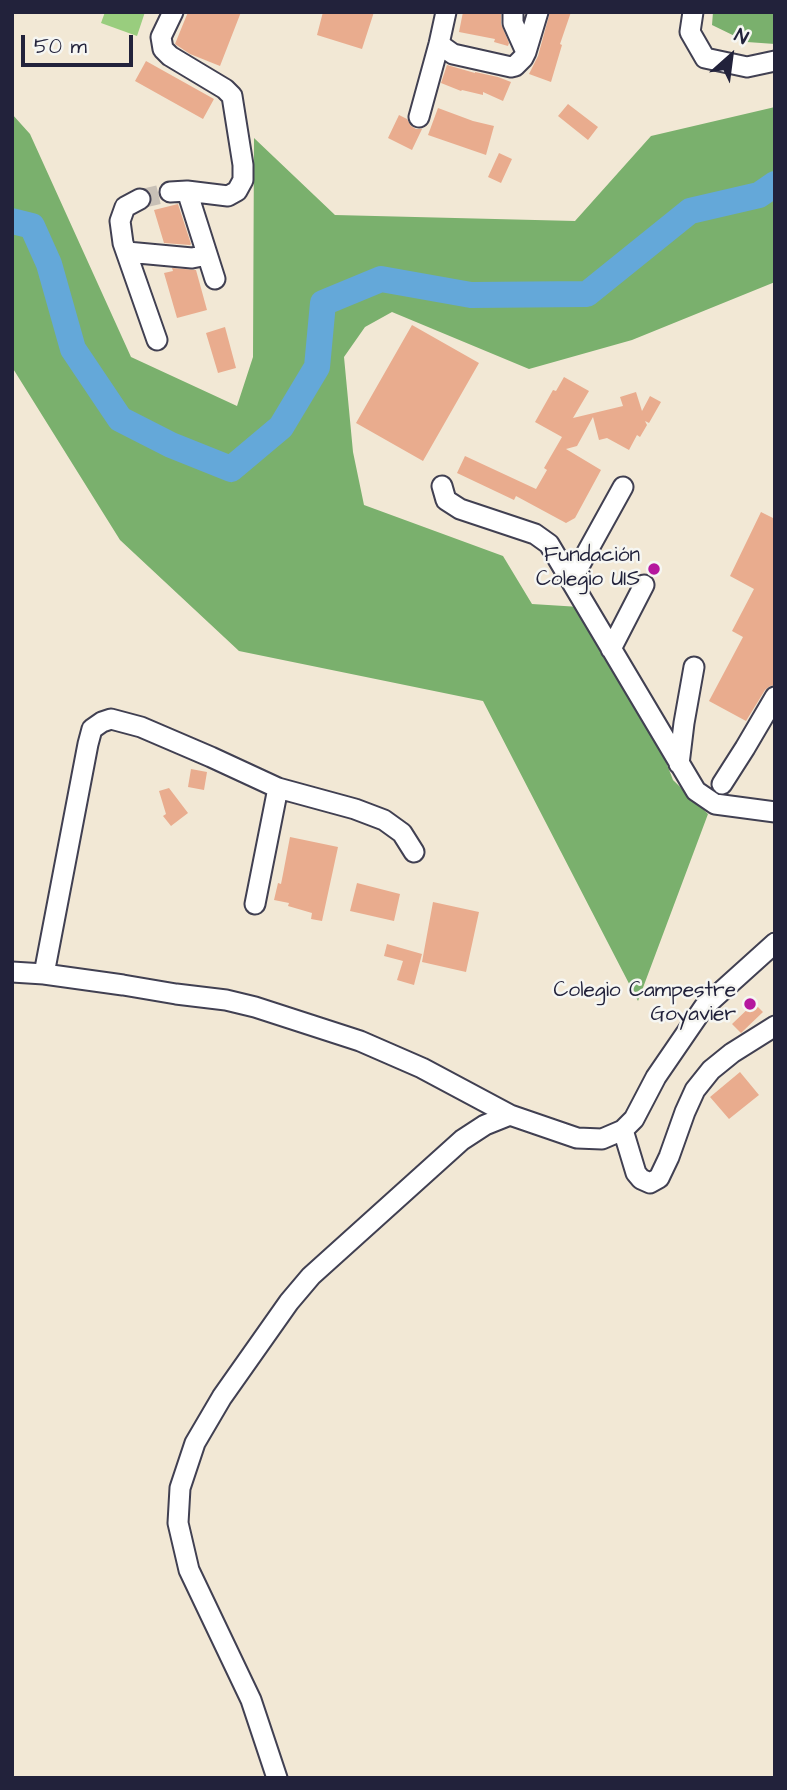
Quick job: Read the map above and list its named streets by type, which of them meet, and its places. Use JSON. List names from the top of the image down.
{
  "places": ["Fundación Colegio UIS", "Colegio Campestre Goyavier"],
  "scale_bar": "50 m",
  "north": "top right"
}
